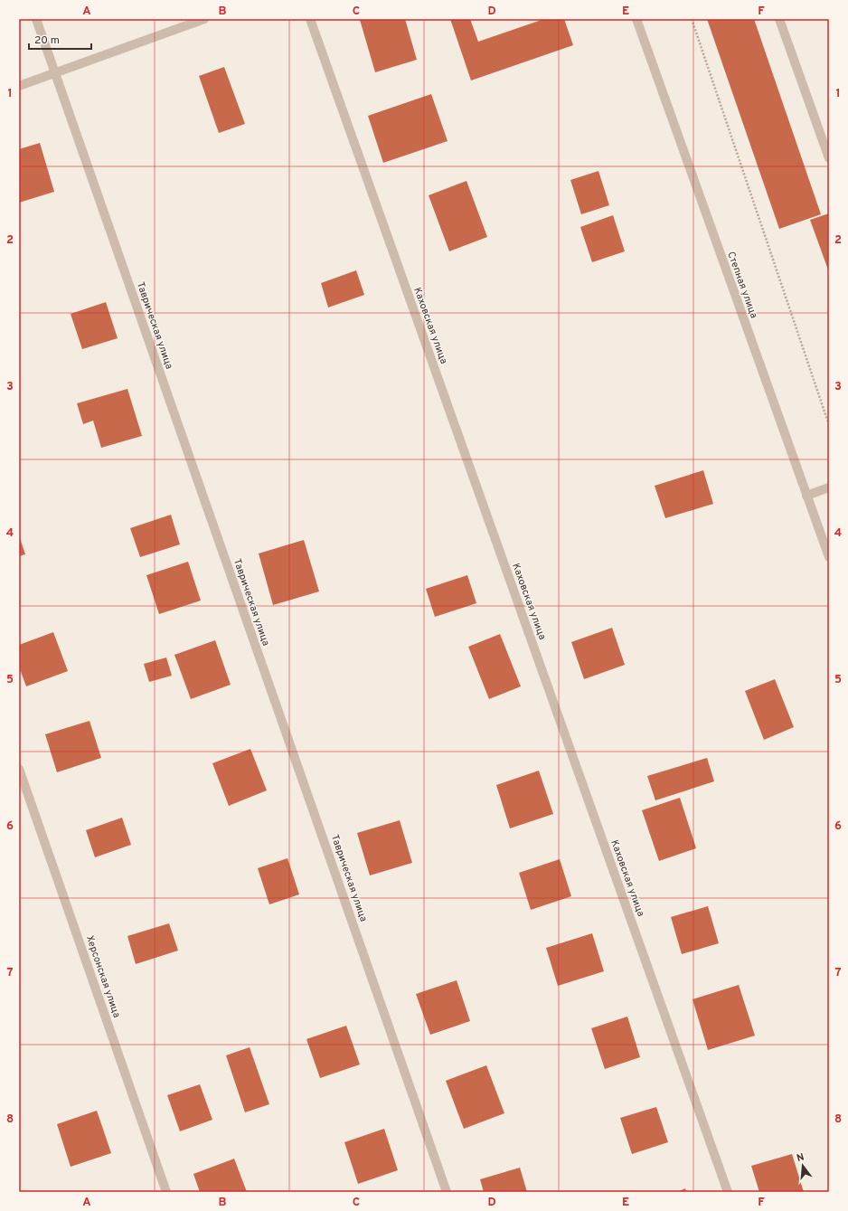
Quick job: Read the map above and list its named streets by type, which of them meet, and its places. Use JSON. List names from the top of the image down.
{
  "streets": {
    "street": [
      "Степная улица",
      "Таврическая улица",
      "Каховская улица",
      "Херсонская улица"
    ]
  },
  "scale_bar": "20 m",
  "north": "top",
  "grid": {
    "columns": [
      "A",
      "B",
      "C",
      "D",
      "E",
      "F"
    ],
    "rows": [
      "1",
      "2",
      "3",
      "4",
      "5",
      "6",
      "7",
      "8"
    ]
  }
}
